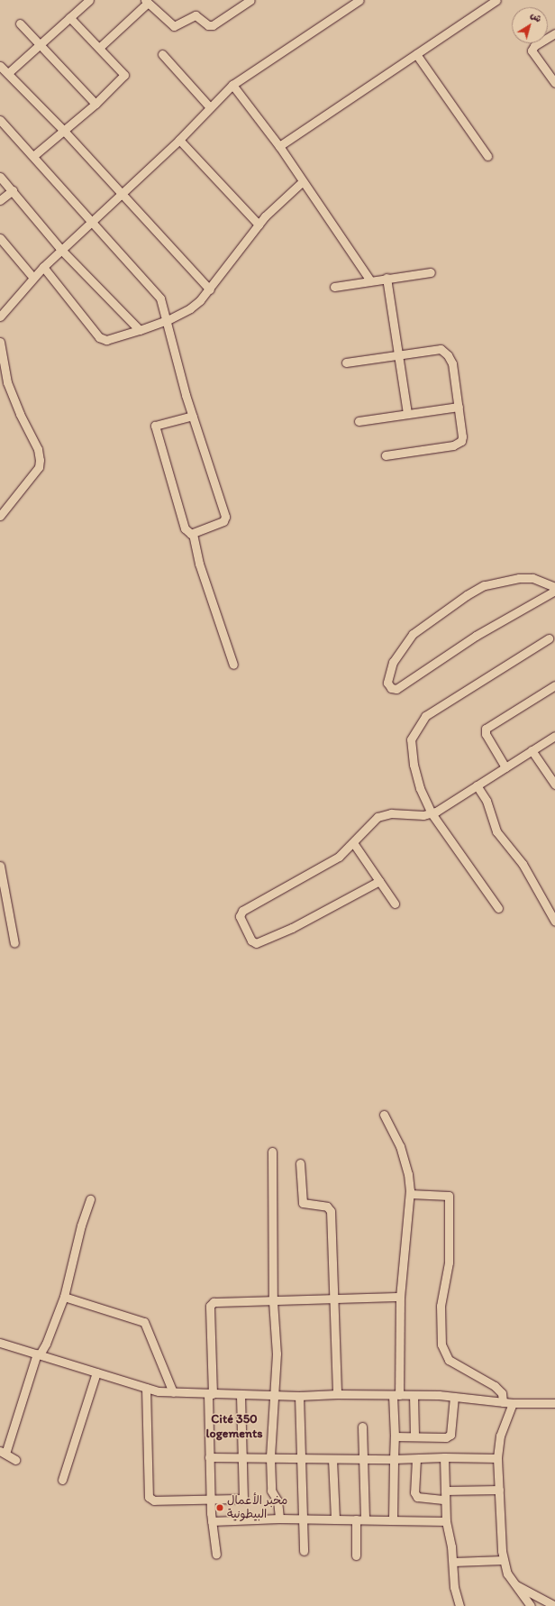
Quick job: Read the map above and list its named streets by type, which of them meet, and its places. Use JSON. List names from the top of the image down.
{
  "districts": ["Cité 350 logements"],
  "places": ["مخبر الأعمال البيطونية"],
  "north": "top right"
}
